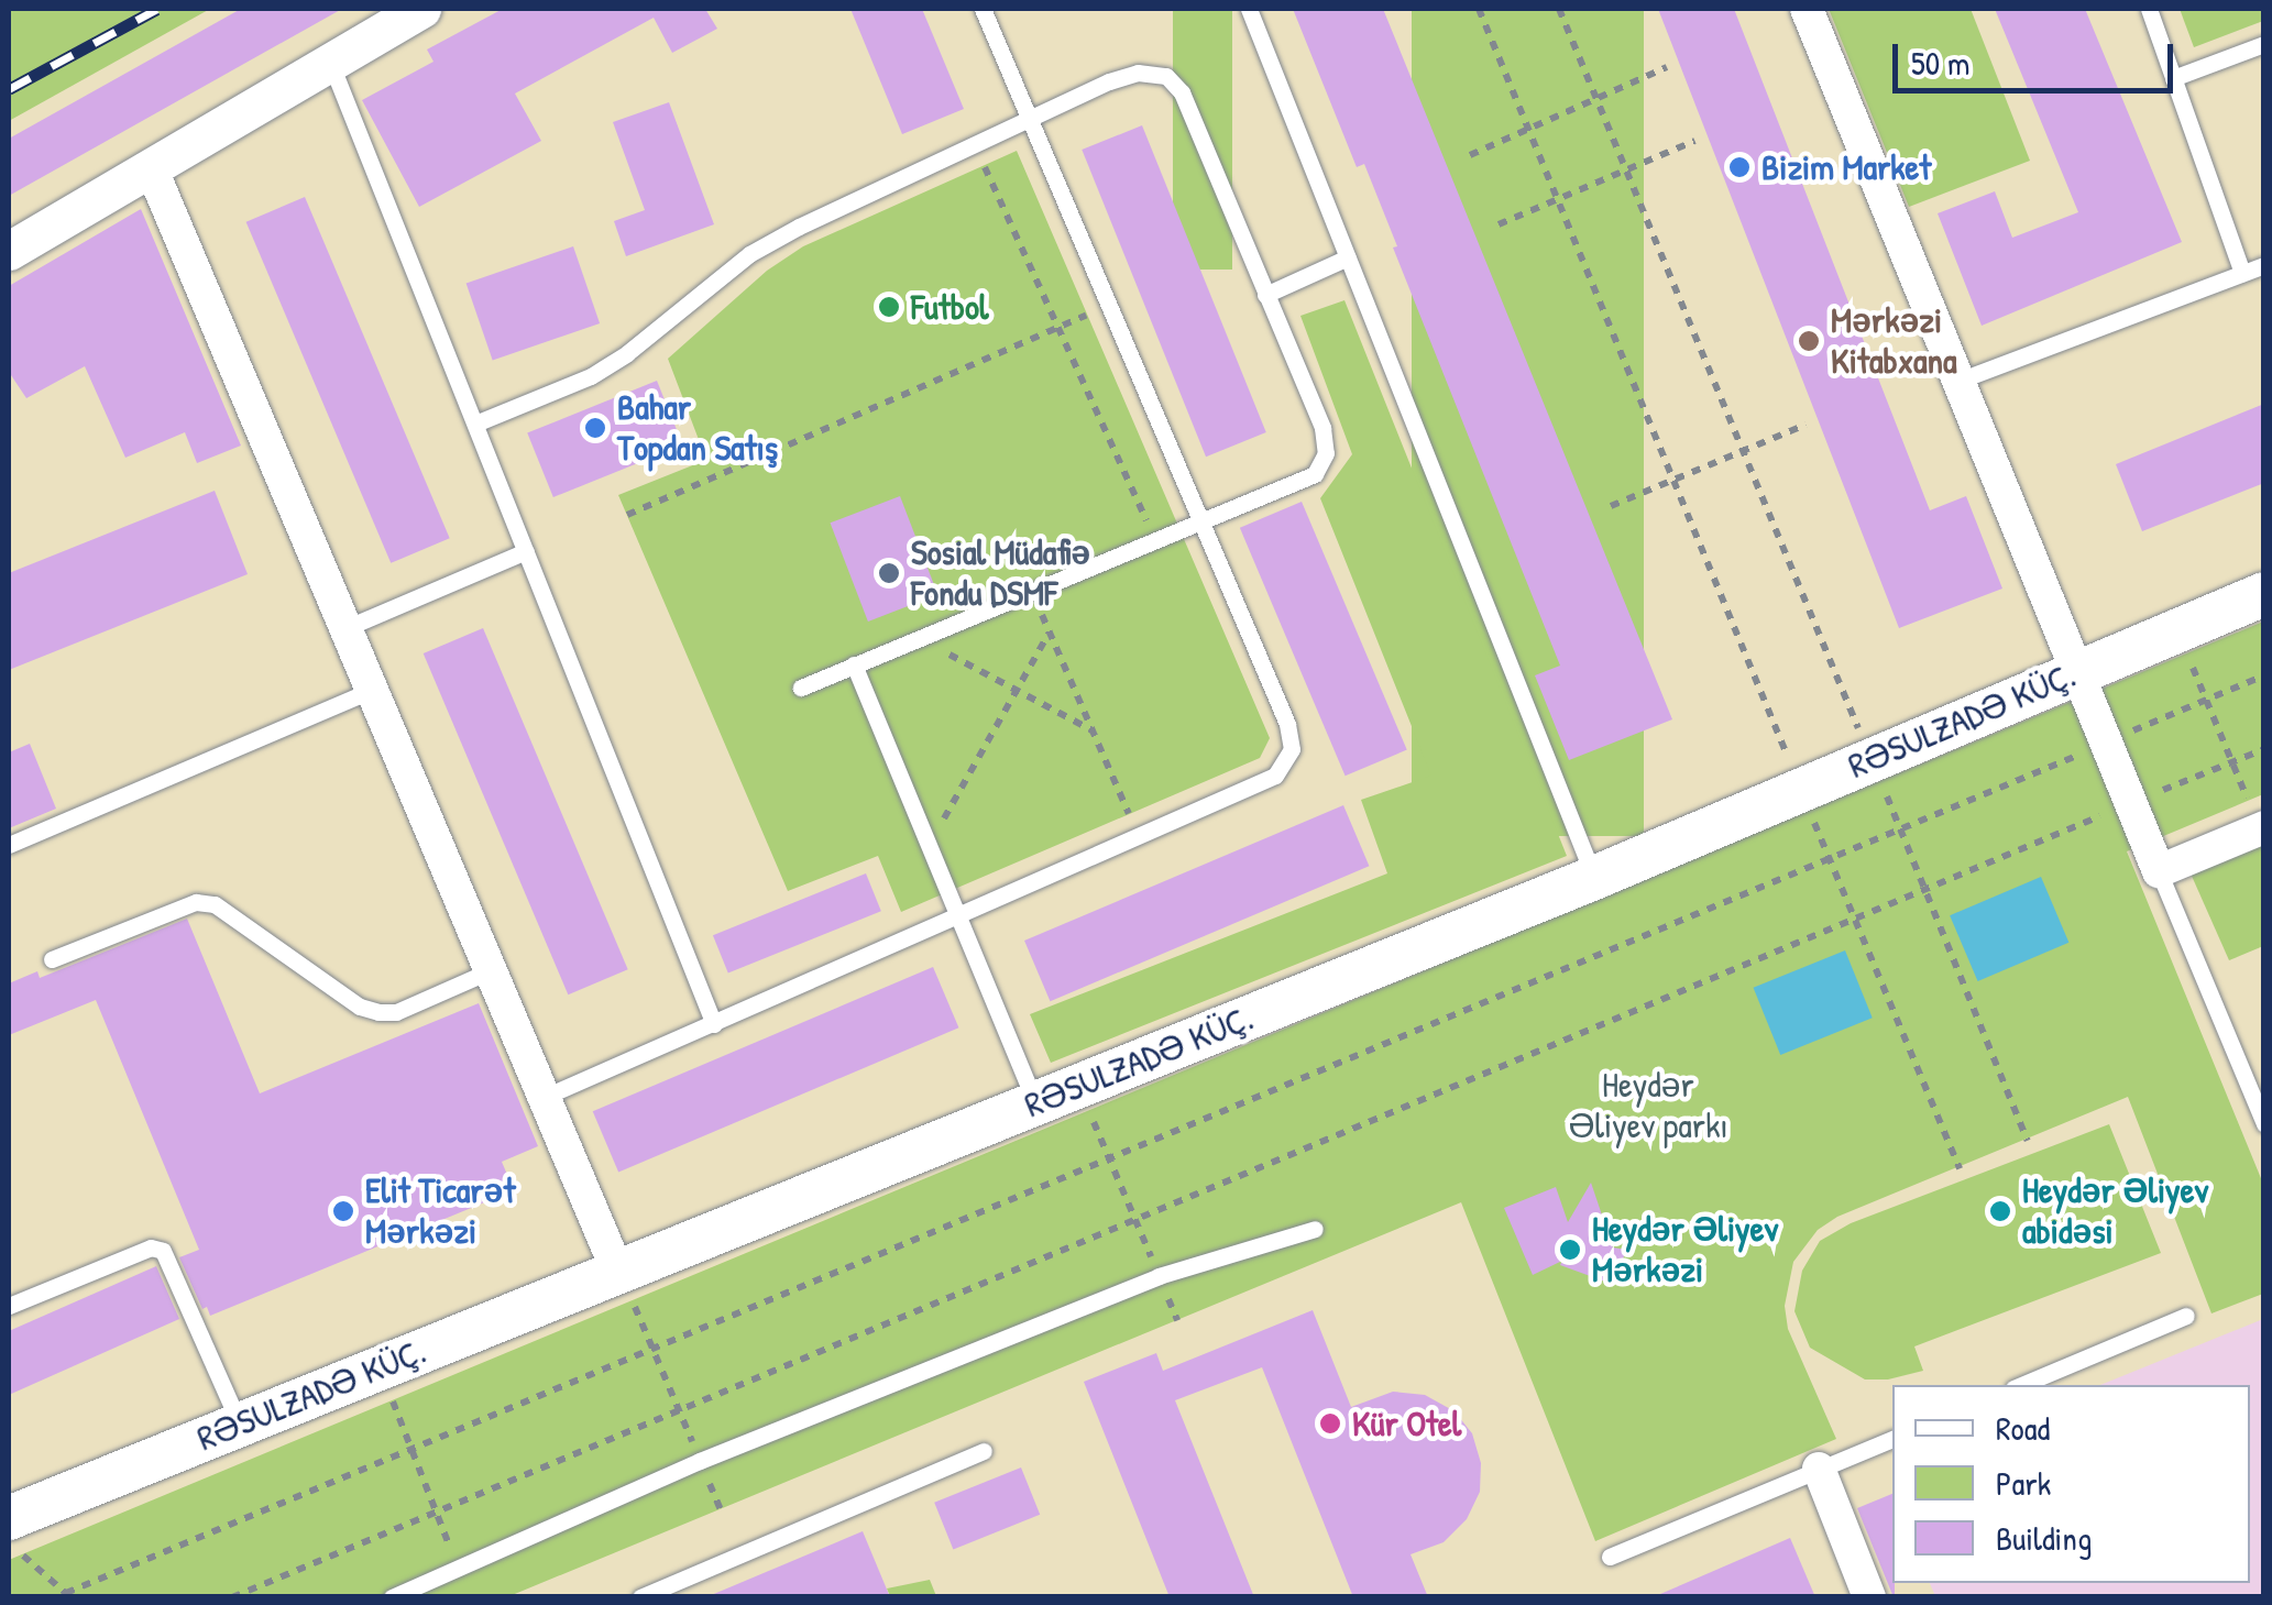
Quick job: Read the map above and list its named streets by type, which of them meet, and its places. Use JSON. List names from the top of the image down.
{
  "streets": {
    "main road": ["RƏSULZADƏ KÜÇ."]
  },
  "parks": ["Heydər Əliyev parkı"],
  "places": [
    "Bizim Market",
    "Futbol",
    "Mərkəzi Kitabxana",
    "Bahar Topdan Satış",
    "Sosial Müdafiə Fondu DSMF",
    "Elit Ticarət Mərkəzi",
    "Heydər Əliyev abidəsi",
    "Heydər Əliyev Mərkəzi",
    "Kür Otel"
  ],
  "legend": ["Road", "Park", "Building"],
  "scale_bar": "50 m"
}
